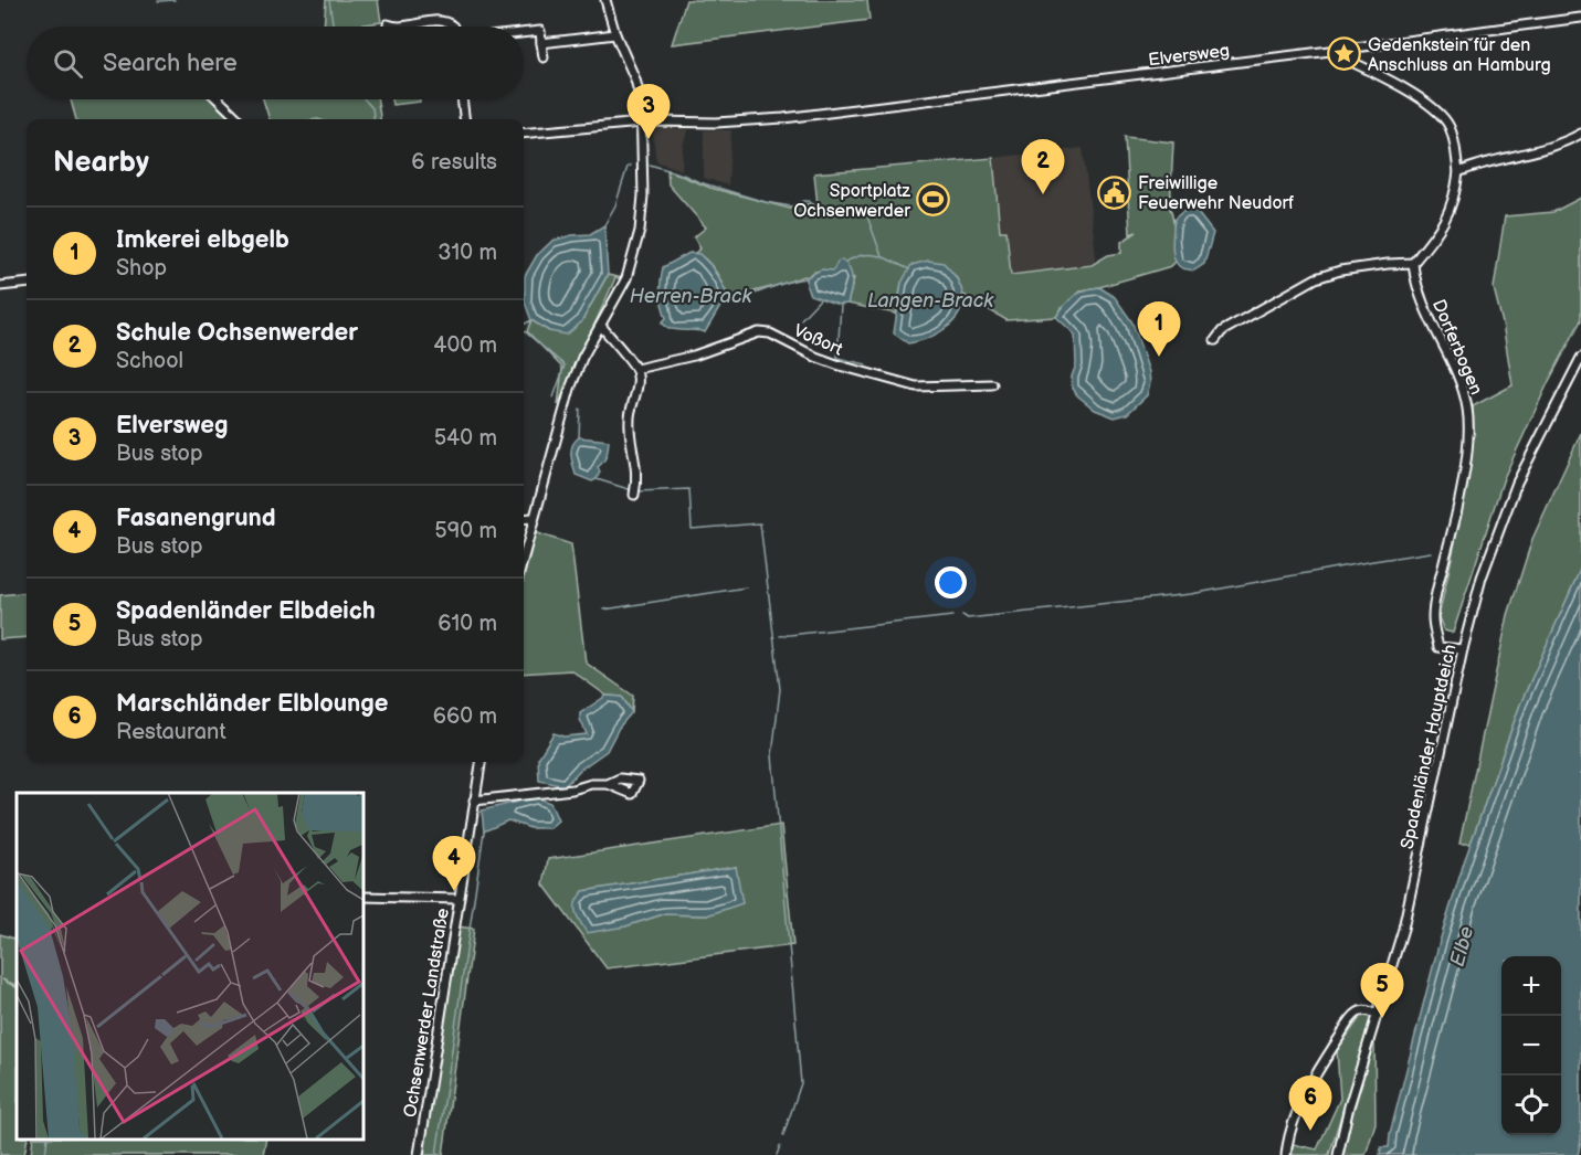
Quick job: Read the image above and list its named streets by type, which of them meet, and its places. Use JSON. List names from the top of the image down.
{
  "streets": {
    "street": [
      "Elversweg",
      "Voßort",
      "Dorferbogen",
      "Spadenländer Hauptdeich",
      "Ochsenwerder Landstraße"
    ]
  },
  "crossings": [
    ["Dorferbogen", "Spadenländer Hauptdeich"]
  ],
  "water": ["Herren-Brack", "Langen-Brack", "Elbe"],
  "places": {
    "place": ["Gedenkstein für den Anschluss an Hamburg"],
    "public building": ["Freiwillige Feuerwehr Neudorf"],
    "sports": ["Sportplatz Ochsenwerder"]
  },
  "page": {
    "search": "Search here",
    "pins": [
      "3",
      "2",
      "1",
      "4",
      "5",
      "6"
    ],
    "heading": ["Nearby", "6 results"],
    "list": [
      {
        "mark": "1",
        "name": "Imkerei elbgelb",
        "note": "Shop",
        "value": "310 m"
      },
      {
        "mark": "2",
        "name": "Schule Ochsenwerder",
        "note": "School",
        "value": "400 m"
      },
      {
        "mark": "3",
        "name": "Elversweg",
        "note": "Bus stop",
        "value": "540 m"
      },
      {
        "mark": "4",
        "name": "Fasanengrund",
        "note": "Bus stop",
        "value": "590 m"
      },
      {
        "mark": "5",
        "name": "Spadenländer Elbdeich",
        "note": "Bus stop",
        "value": "610 m"
      },
      {
        "mark": "6",
        "name": "Marschländer Elblounge",
        "note": "Restaurant",
        "value": "660 m"
      }
    ],
    "map_buttons": ["+", "−"]
  }
}
